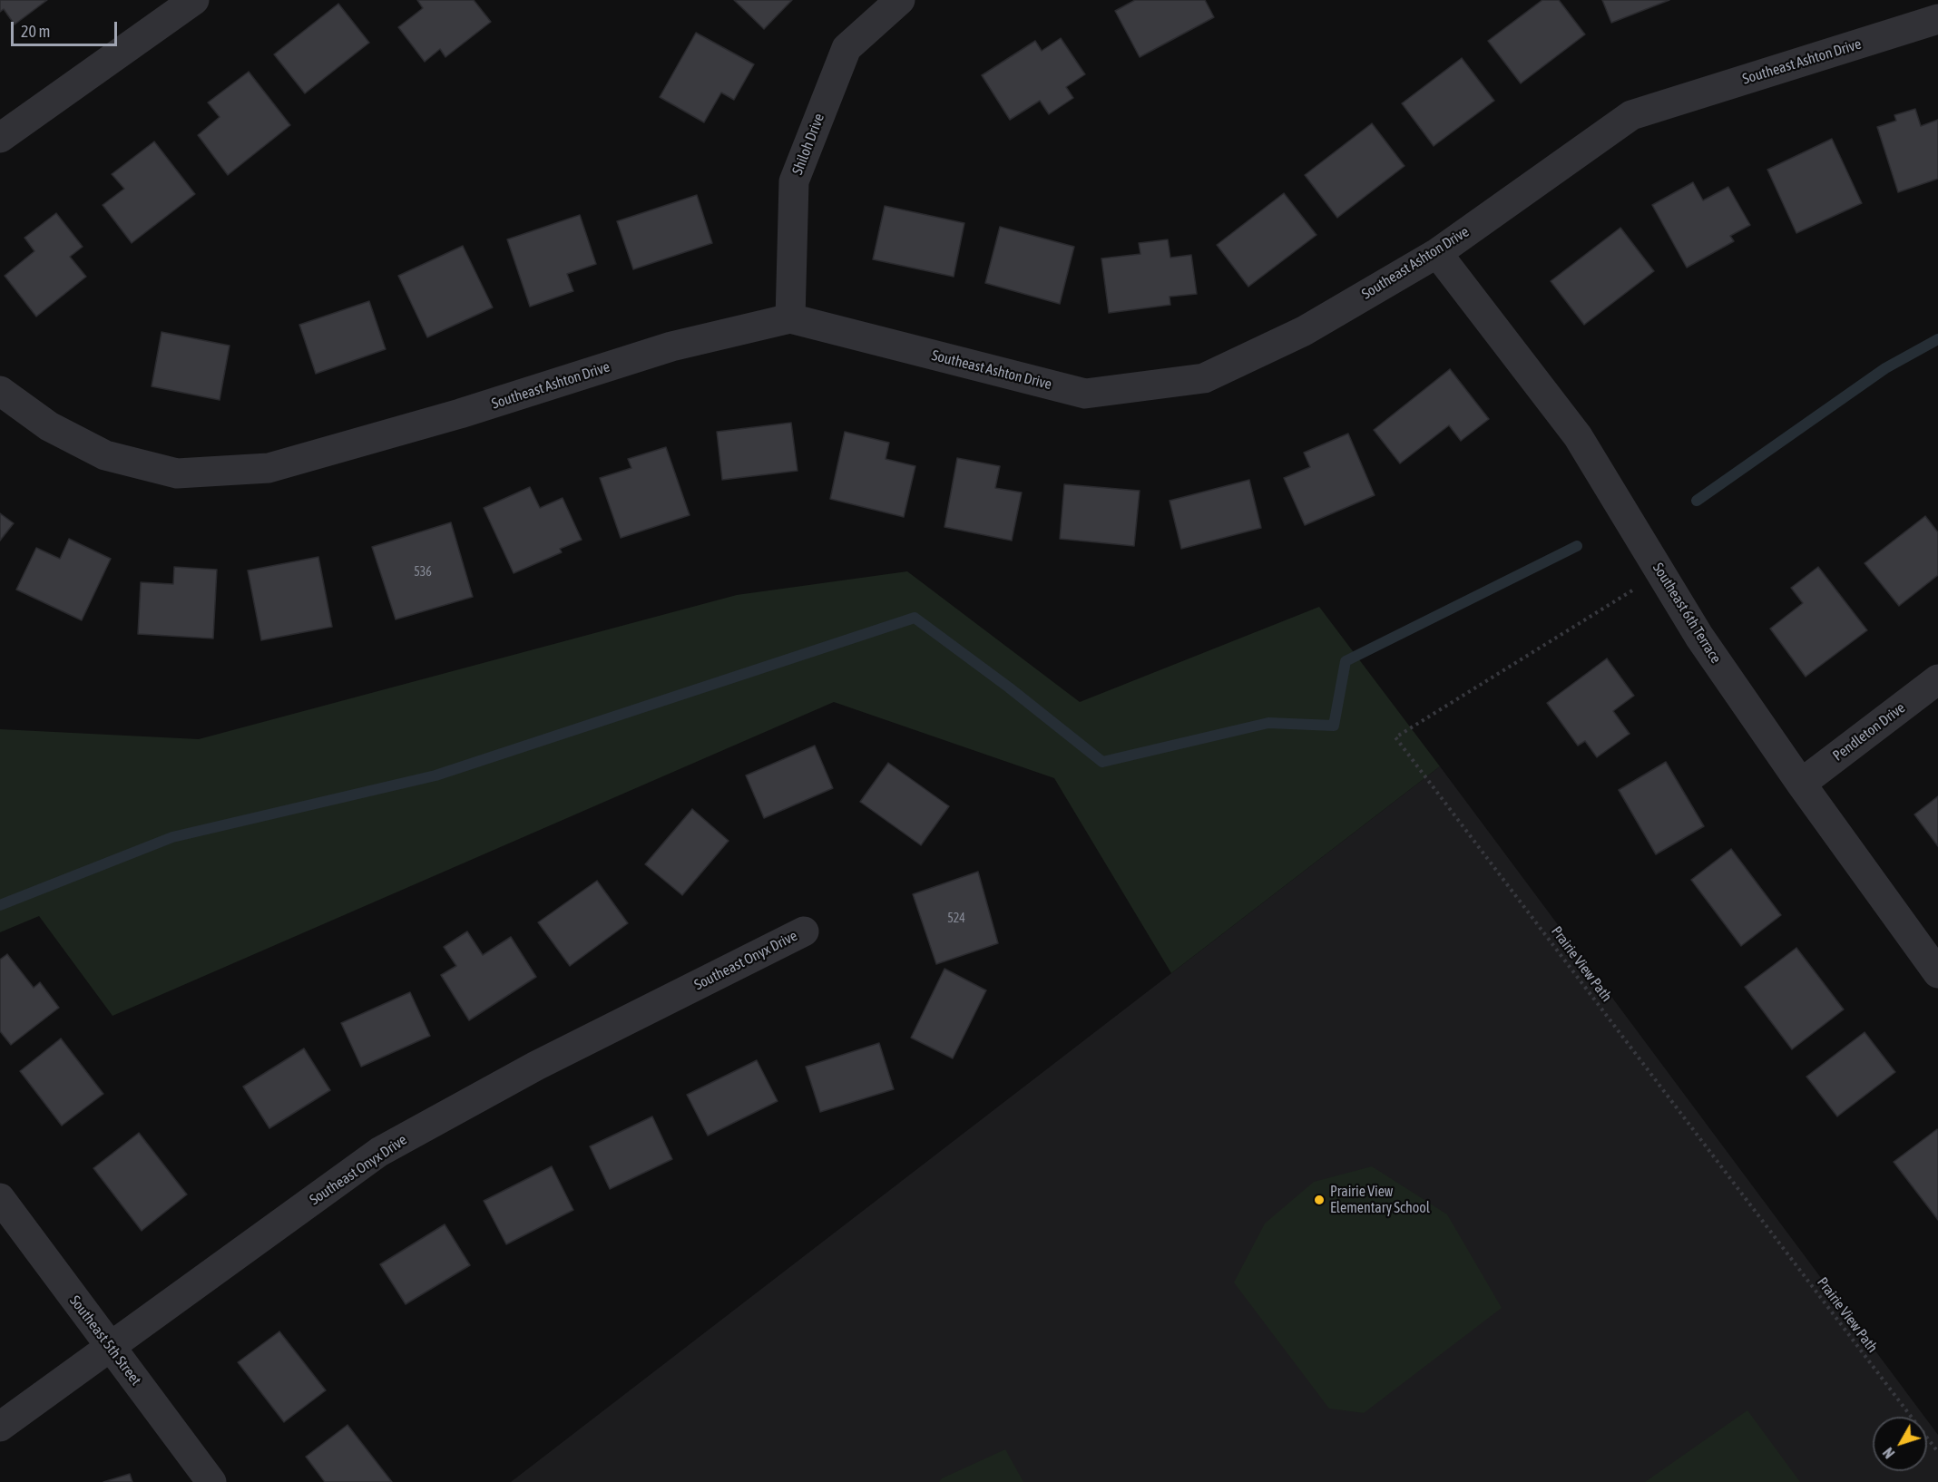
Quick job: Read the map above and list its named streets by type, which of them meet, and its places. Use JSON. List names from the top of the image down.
{
  "streets": {
    "street": [
      "Southeast Ashton Drive",
      "Shiloh Drive",
      "Southeast 6th Terrace",
      "Pendleton Drive",
      "Southeast Onyx Drive",
      "Southeast 5th Street"
    ],
    "path": ["Prairie View Path"]
  },
  "crossings": [
    ["Southeast Ashton Drive", "Shiloh Drive"],
    ["Southeast Ashton Drive", "Southeast 6th Terrace"],
    ["Southeast 6th Terrace", "Pendleton Drive"],
    ["Southeast 6th Terrace", "Prairie View Path"],
    ["Southeast Onyx Drive", "Southeast 5th Street"]
  ],
  "places": ["Prairie View Elementary School"],
  "house_numbers": ["536", "524"],
  "scale_bar": "20 m",
  "north": "bottom left"
}
